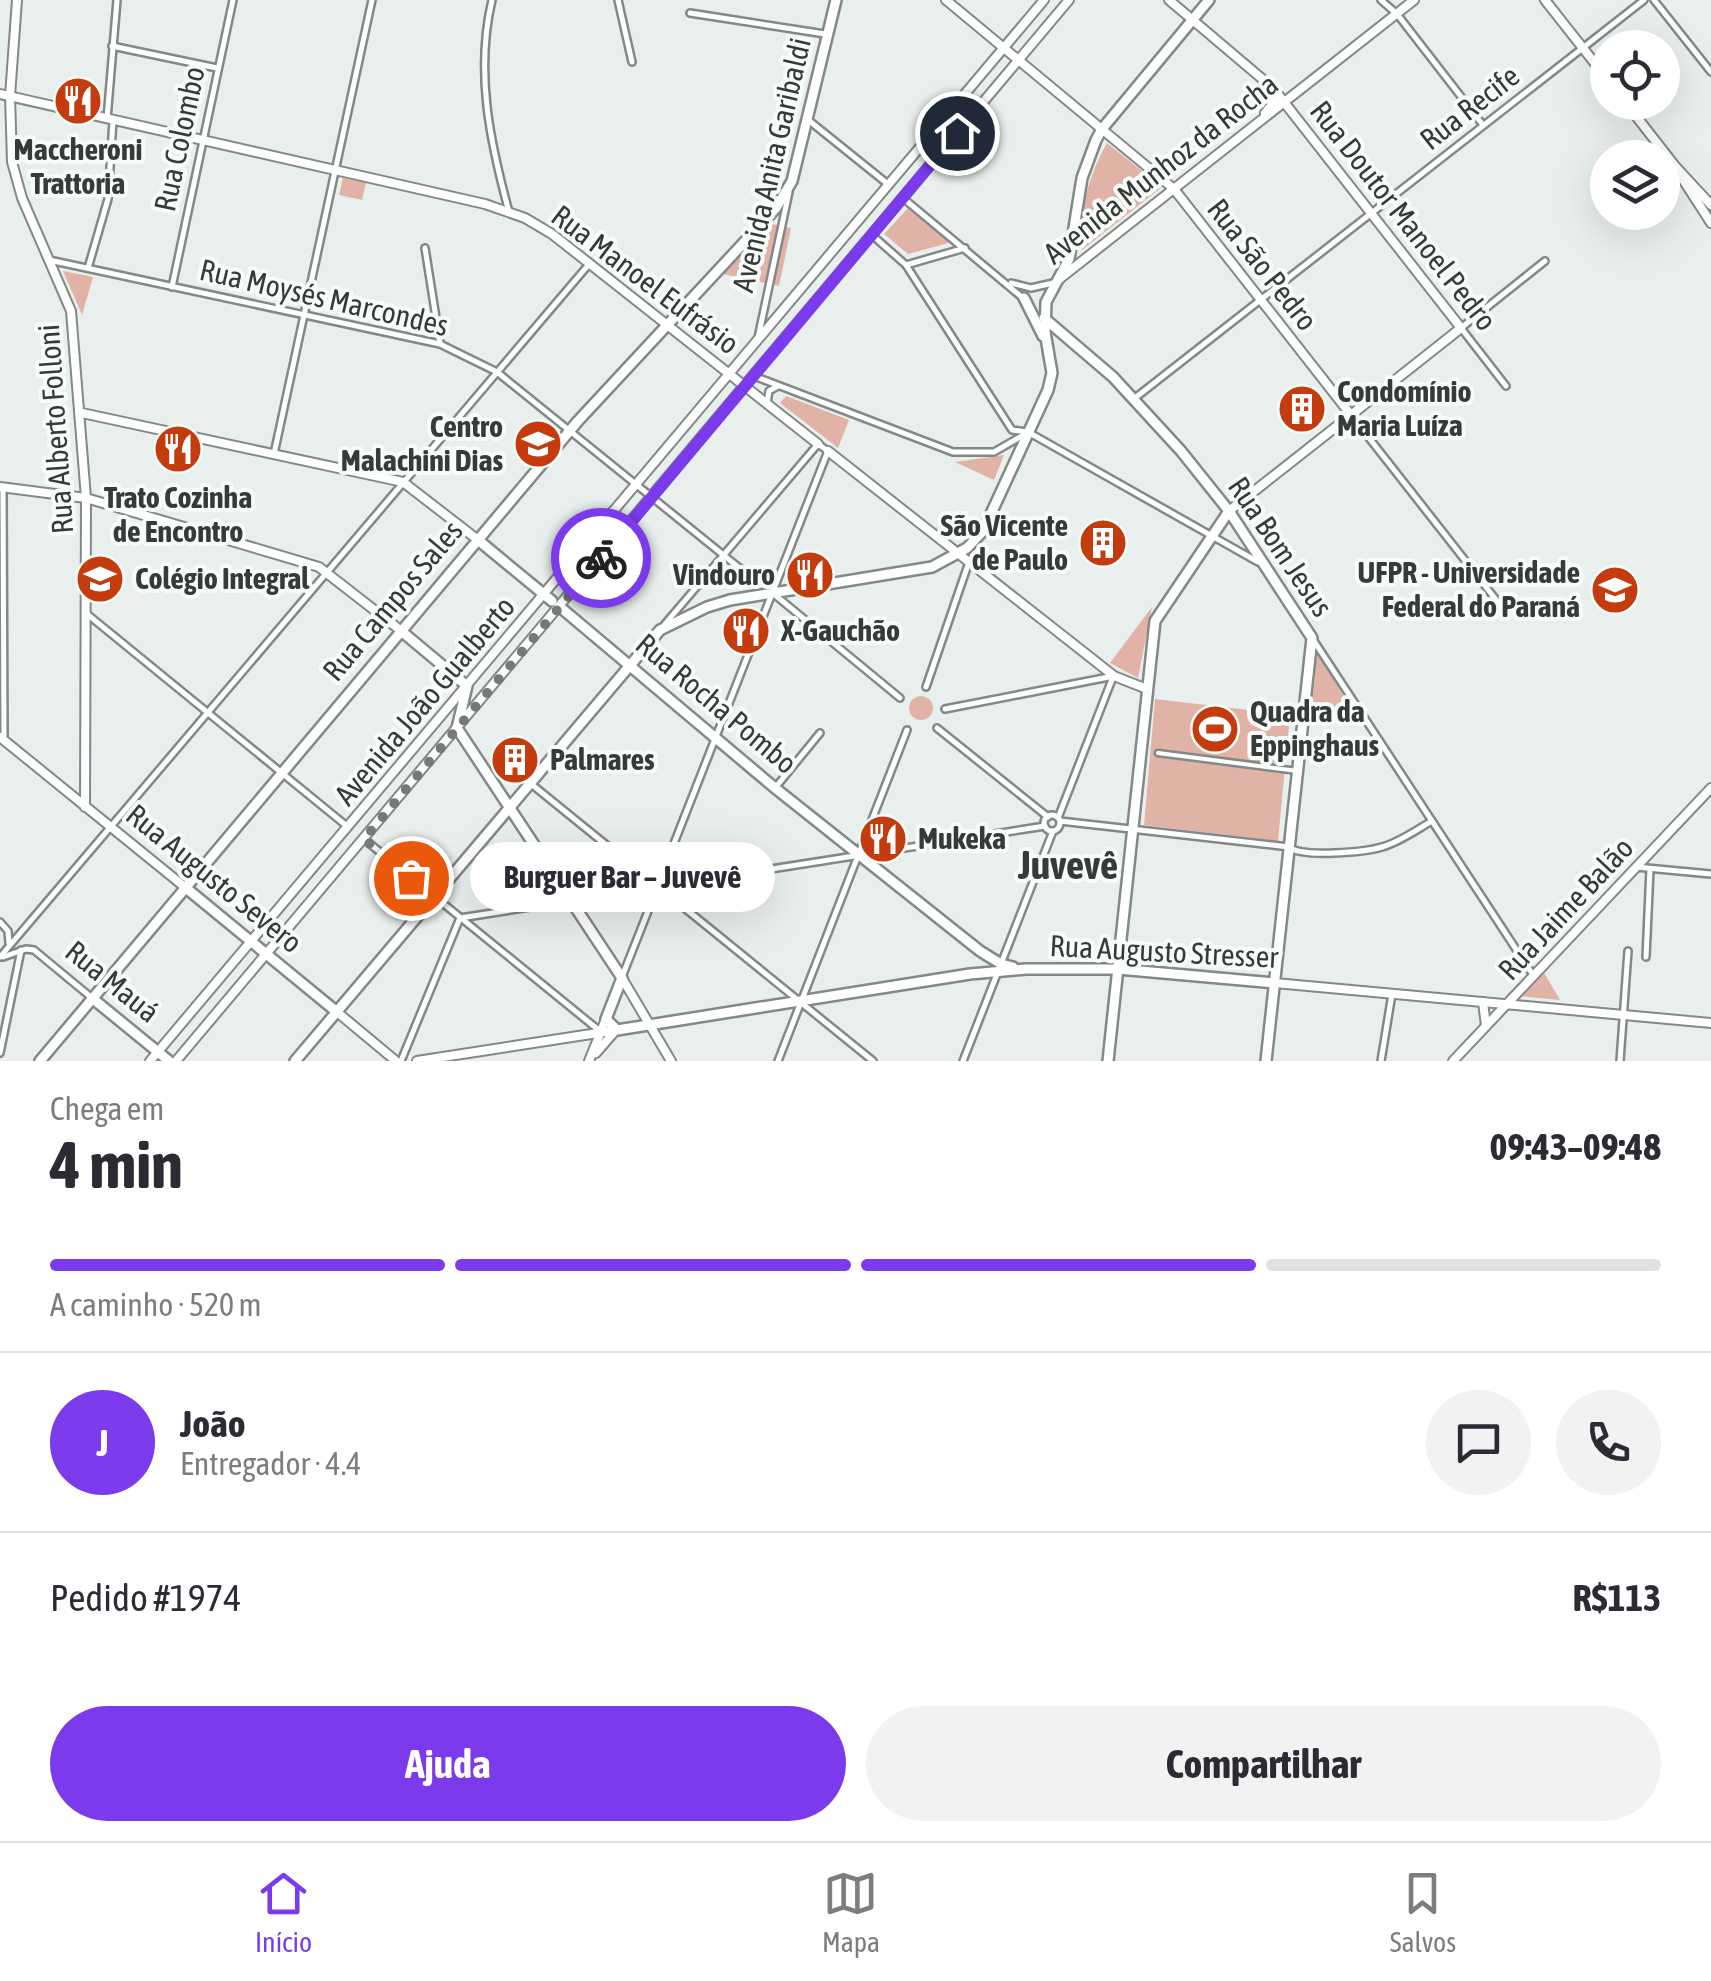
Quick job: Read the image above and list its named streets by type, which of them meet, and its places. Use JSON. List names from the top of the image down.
{
  "streets": {
    "main road": [
      "Avenida Anita Garibaldi",
      "Avenida Munhoz da Rocha",
      "Rua Bom Jesus",
      "Rua Campos Sales",
      "Rua Rocha Pombo",
      "Rua Augusto Severo",
      "Rua Augusto Stresser",
      "Rua Mauá"
    ],
    "street": [
      "Rua Recife",
      "Rua Colombo",
      "Rua Doutor Manoel Pedro",
      "Rua São Pedro",
      "Rua Manoel Eufrásio",
      "Rua Moysés Marcondes",
      "Rua Alberto Folloni",
      "Avenida João Gualberto",
      "Rua Jaime Balão"
    ]
  },
  "crossings": [
    ["Rua Recife", "Rua Doutor Manoel Pedro"],
    ["Rua Recife", "Rua São Pedro"],
    ["Rua Recife", "Rua Bom Jesus"],
    ["Rua Colombo", "Rua Manoel Eufrásio"],
    ["Rua Colombo", "Rua Moysés Marcondes"],
    ["Avenida Anita Garibaldi", "Rua Campos Sales"],
    ["Avenida Anita Garibaldi", "Avenida João Gualberto"],
    ["Avenida Munhoz da Rocha", "Rua Doutor Manoel Pedro"],
    ["Avenida Munhoz da Rocha", "Rua São Pedro"],
    ["Avenida Munhoz da Rocha", "Rua Manoel Eufrásio"],
    ["Avenida Munhoz da Rocha", "Rua Bom Jesus"],
    ["Avenida Munhoz da Rocha", "Rua Rocha Pombo"],
    ["Rua São Pedro", "Avenida João Gualberto"],
    ["Rua Manoel Eufrásio", "Rua Alberto Folloni"],
    ["Rua Manoel Eufrásio", "Rua Campos Sales"],
    ["Rua Manoel Eufrásio", "Avenida João Gualberto"],
    ["Rua Manoel Eufrásio", "Rua Rocha Pombo"],
    ["Rua Moysés Marcondes", "Rua Alberto Folloni"],
    ["Rua Moysés Marcondes", "Rua Campos Sales"],
    ["Rua Moysés Marcondes", "Avenida João Gualberto"],
    ["Rua Alberto Folloni", "Rua Rocha Pombo"],
    ["Rua Alberto Folloni", "Rua Augusto Severo"],
    ["Rua Bom Jesus", "Avenida João Gualberto"],
    ["Rua Bom Jesus", "Rua Jaime Balão"],
    ["Rua Campos Sales", "Rua Rocha Pombo"],
    ["Rua Campos Sales", "Rua Augusto Severo"],
    ["Rua Campos Sales", "Rua Mauá"],
    ["Avenida João Gualberto", "Rua Rocha Pombo"],
    ["Avenida João Gualberto", "Rua Augusto Severo"],
    ["Avenida João Gualberto", "Rua Mauá"],
    ["Rua Rocha Pombo", "Rua Augusto Stresser"],
    ["Rua Jaime Balão", "Rua Augusto Stresser"]
  ],
  "districts": ["Juvevê"],
  "places": {
    "restaurant": [
      "Maccheroni Trattoria",
      "Trato Cozinha de Encontro",
      "Vindouro",
      "X-Gauchão",
      "Mukeka"
    ],
    "building": ["Condomínio Maria Luíza", "São Vicente de Paulo", "Palmares"],
    "school or university": ["Centro Malachini Dias", "Colégio Integral", "UFPR - Universidade Federal do Paraná"],
    "sports": ["Quadra da Eppinghaus"],
    "other": ["Burguer Bar – Juvevê"]
  },
  "page": {
    "bubble": "Burguer Bar – Juvevê",
    "heading": ["4 min", "Chega em", "09:43–09:48"],
    "panel": [
      "João",
      "Entregador · 4.4",
      "Pedido #1974",
      "R$113"
    ],
    "bar": "A caminho · 520 m",
    "round": "J",
    "buttons": ["Ajuda", "Compartilhar"],
    "tabs": ["Início", "Mapa", "Salvos"]
  }
}
